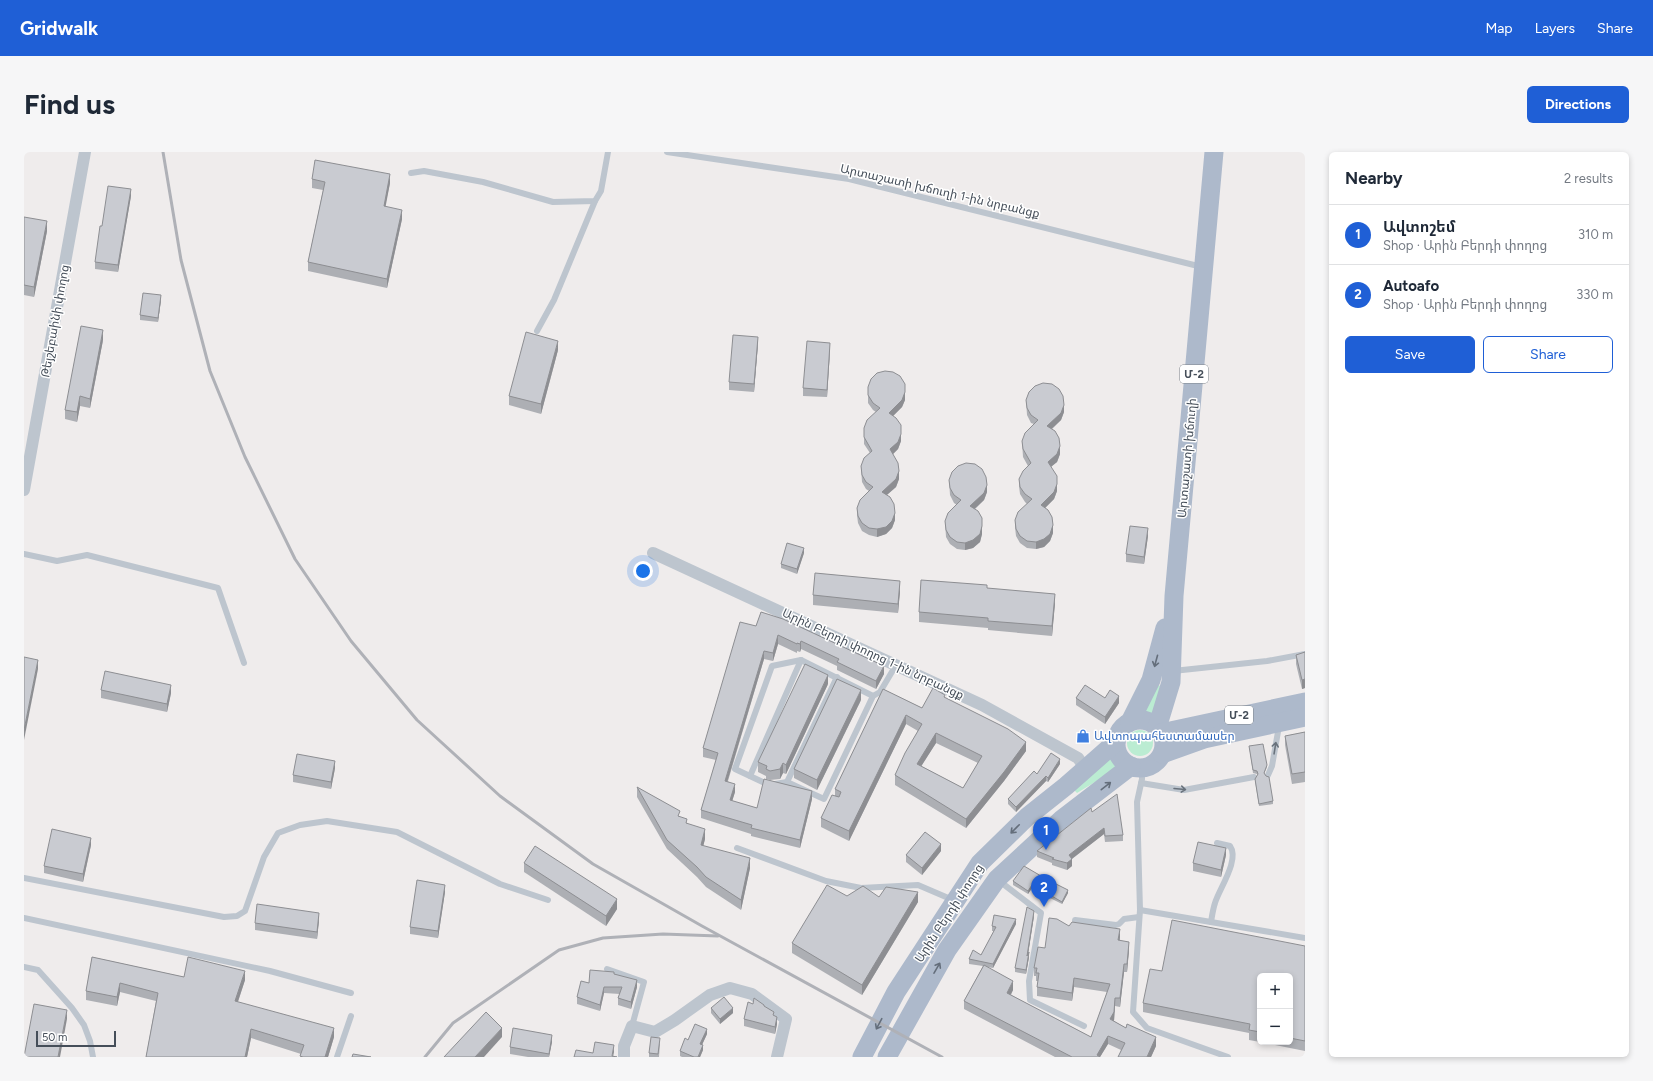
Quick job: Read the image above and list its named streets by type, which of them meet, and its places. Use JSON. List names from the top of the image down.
{
  "streets": {
    "main road": ["Մ-2", "Արտաշատի խճուղի", "Արին Բերդի փողոց"],
    "street": ["Թեյշեբաինի փողոց", "Արին Բերդի փողոց 1-ին նրբանցք"],
    "lane": ["Արտաշատի խճուղի 1-ին նրբանցք"]
  },
  "crossings": [
    ["Արտաշատի խճուղի 1-ին նրբանցք", "Արտաշատի խճուղի"],
    ["Մ-2", "Արտաշատի խճուղի"],
    ["Մ-2", "Արին Բերդի փողոց"],
    ["Արտաշատի խճուղի", "Արին Բերդի փողոց"],
    ["Արին Բերդի փողոց 1-ին նրբանցք", "Արին Բերդի փողոց"]
  ],
  "places": {
    "shop": ["Ավտոպահեստամասեր"]
  },
  "scale_bar": "50 m",
  "page": {
    "header": "Gridwalk",
    "nav": ["Map", "Layers", "Share"],
    "buttons": [
      "Directions",
      ["Save", "Share"]
    ],
    "title": "Find us",
    "heading": ["Nearby", "2 results"],
    "list": [
      {
        "mark": "1",
        "name": "Ավտոշեմ",
        "note": "Shop · Արին Բերդի փողոց",
        "value": "310 m"
      },
      {
        "mark": "2",
        "name": "Autoafo",
        "note": "Shop · Արին Բերդի փողոց",
        "value": "330 m"
      }
    ],
    "pins": ["1", "2"],
    "map_buttons": ["+", "−"],
    "scale": "50 m"
  }
}
